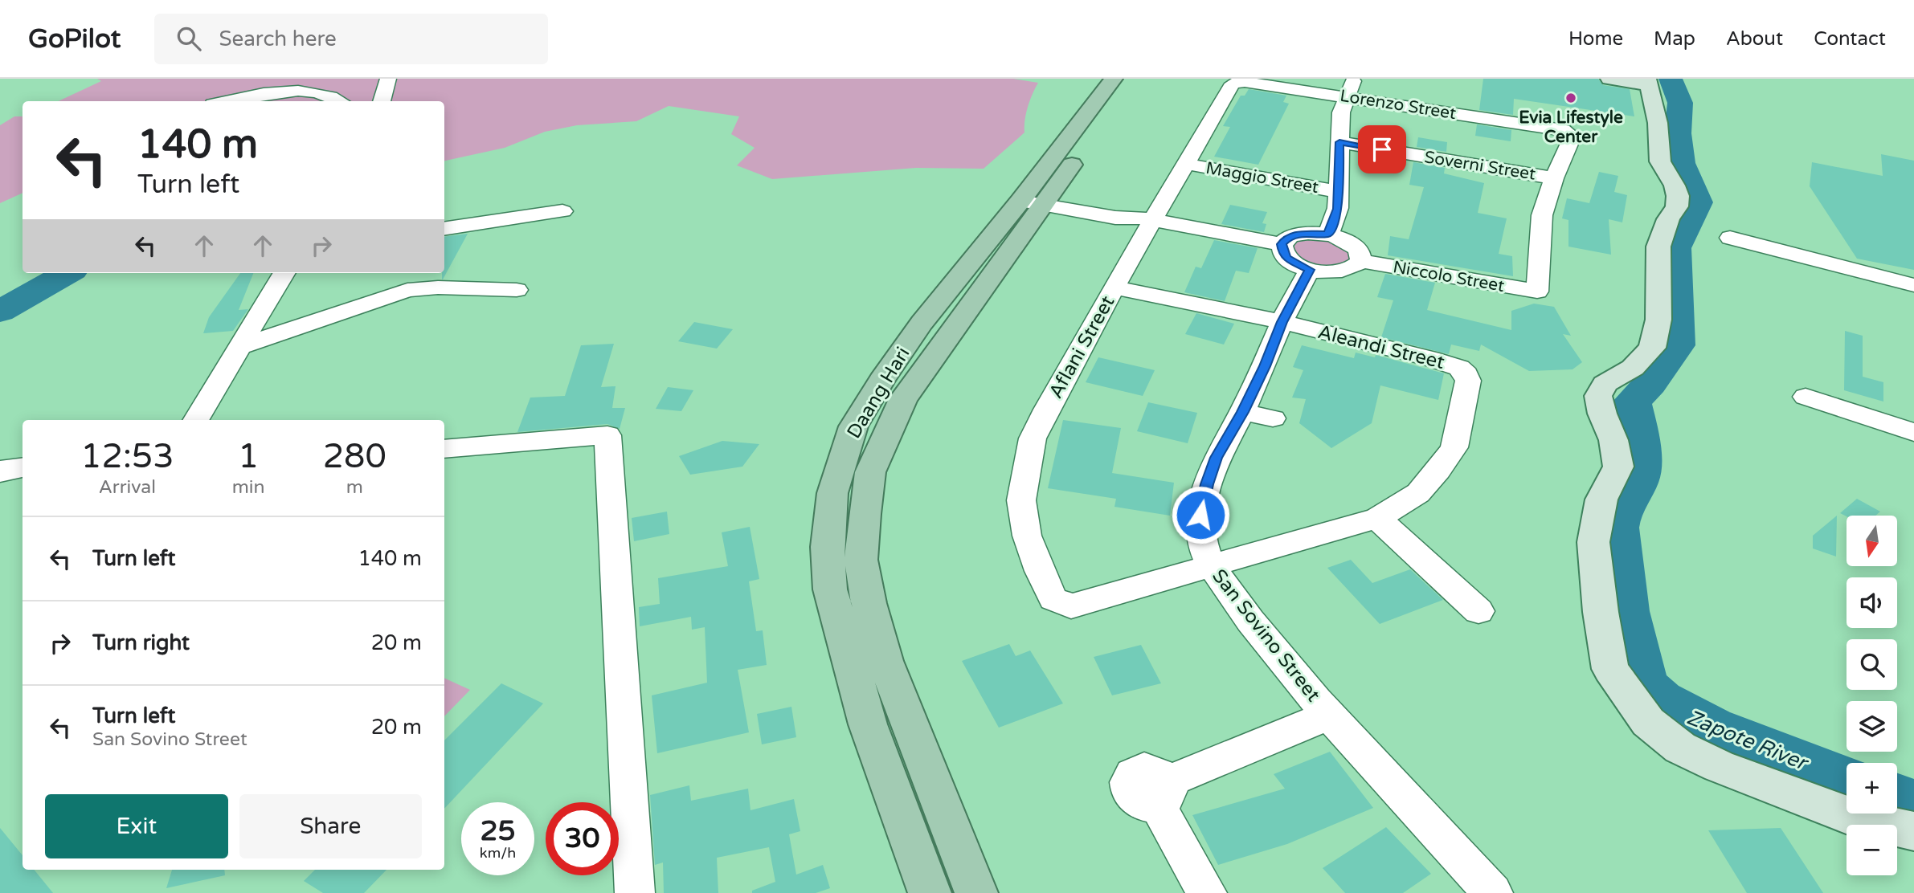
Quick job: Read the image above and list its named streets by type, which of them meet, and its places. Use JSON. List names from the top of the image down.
{
  "streets": {
    "main road": ["Daang Hari"],
    "street": [
      "Lorenzo Street",
      "Soverni Street",
      "Maggio Street",
      "Niccolo Street",
      "Aflani Street",
      "Aleandi Street",
      "San Sovino Street"
    ]
  },
  "crossings": [
    ["Lorenzo Street", "Soverni Street"],
    ["Lorenzo Street", "Niccolo Street"],
    ["Lorenzo Street", "Aflani Street"],
    ["Soverni Street", "Niccolo Street"],
    ["Maggio Street", "Aflani Street"],
    ["Aflani Street", "Aleandi Street"],
    ["Aleandi Street", "San Sovino Street"]
  ],
  "water": ["Zapote River"],
  "places": ["Evia Lifestyle Center"],
  "north": "bottom",
  "page": {
    "header": "GoPilot",
    "search": "Search here",
    "nav": [
      "Home",
      "Map",
      "About",
      "Contact"
    ],
    "turn": ["140 m", "Turn left"],
    "eta": [
      "12:53",
      "Arrival",
      "1",
      "min",
      "280",
      "m"
    ],
    "map_buttons": ["+", "−"],
    "list": [
      {
        "name": "Turn left",
        "value": "140 m"
      },
      {
        "name": "Turn right",
        "value": "20 m"
      },
      {
        "name": "Turn left",
        "note": "San Sovino Street",
        "value": "20 m"
      }
    ],
    "buttons": ["Exit", "Share"],
    "speed": "25 km/h",
    "limit": "30"
  }
}
